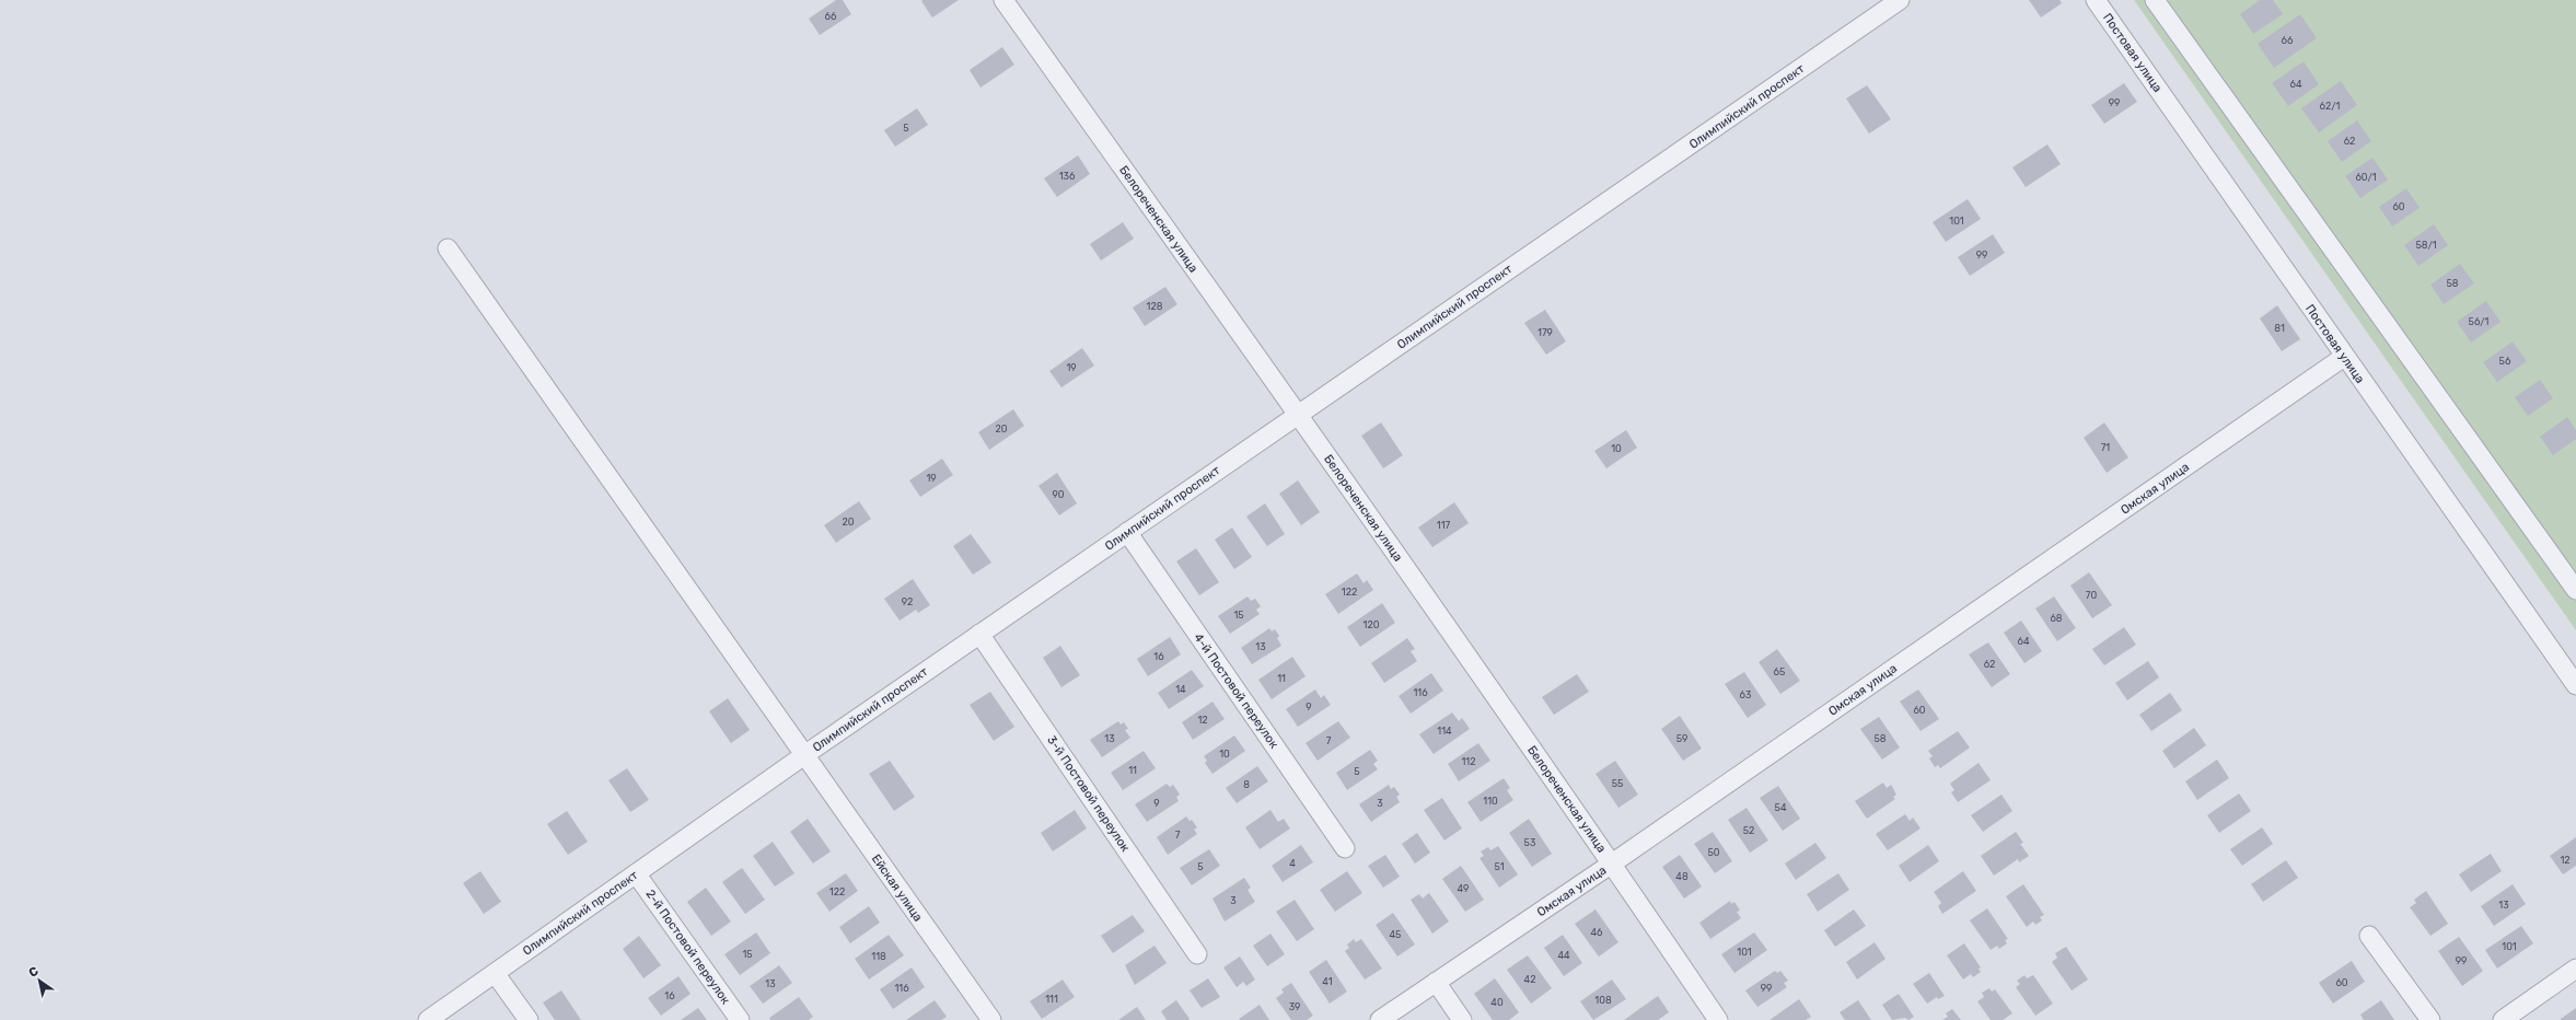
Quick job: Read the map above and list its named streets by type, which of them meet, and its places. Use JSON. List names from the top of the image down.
{
  "streets": {
    "street": [
      "Постовая улица",
      "Олимпийский проспект",
      "Белореченская улица",
      "Омская улица",
      "4-й Постовой переулок",
      "3-й Постовой переулок",
      "Ейская улица",
      "2-й Постовой переулок"
    ]
  },
  "crossings": [
    ["Постовая улица", "Омская улица"],
    ["Олимпийский проспект", "Белореченская улица"],
    ["Олимпийский проспект", "4-й Постовой переулок"],
    ["Олимпийский проспект", "3-й Постовой переулок"],
    ["Олимпийский проспект", "Ейская улица"],
    ["Олимпийский проспект", "2-й Постовой переулок"],
    ["Белореченская улица", "Омская улица"]
  ],
  "house_numbers": [
    "66",
    "66",
    "64",
    "99",
    "62/1",
    "5",
    "62",
    "136",
    "60/1",
    "60",
    "101",
    "58/1",
    "99",
    "58",
    "128",
    "56/1",
    "81",
    "179",
    "56",
    "19",
    "20",
    "71",
    "10",
    "19",
    "90",
    "20",
    "117",
    "122",
    "70",
    "92",
    "15",
    "68",
    "120",
    "64",
    "13",
    "16",
    "62",
    "65",
    "11",
    "14",
    "116",
    "63",
    "9",
    "60",
    "12",
    "114",
    "13",
    "59",
    "58",
    "7",
    "10",
    "112",
    "11",
    "5",
    "55",
    "8",
    "110",
    "9",
    "3",
    "54",
    "52",
    "7",
    "53",
    "50",
    "12",
    "4",
    "5",
    "51",
    "48",
    "49",
    "122",
    "3",
    "13",
    "46",
    "45",
    "101",
    "101",
    "15",
    "44",
    "118",
    "99",
    "42",
    "41",
    "60",
    "13",
    "116",
    "99",
    "16",
    "111",
    "108",
    "40",
    "39"
  ],
  "north": "top left"
}
